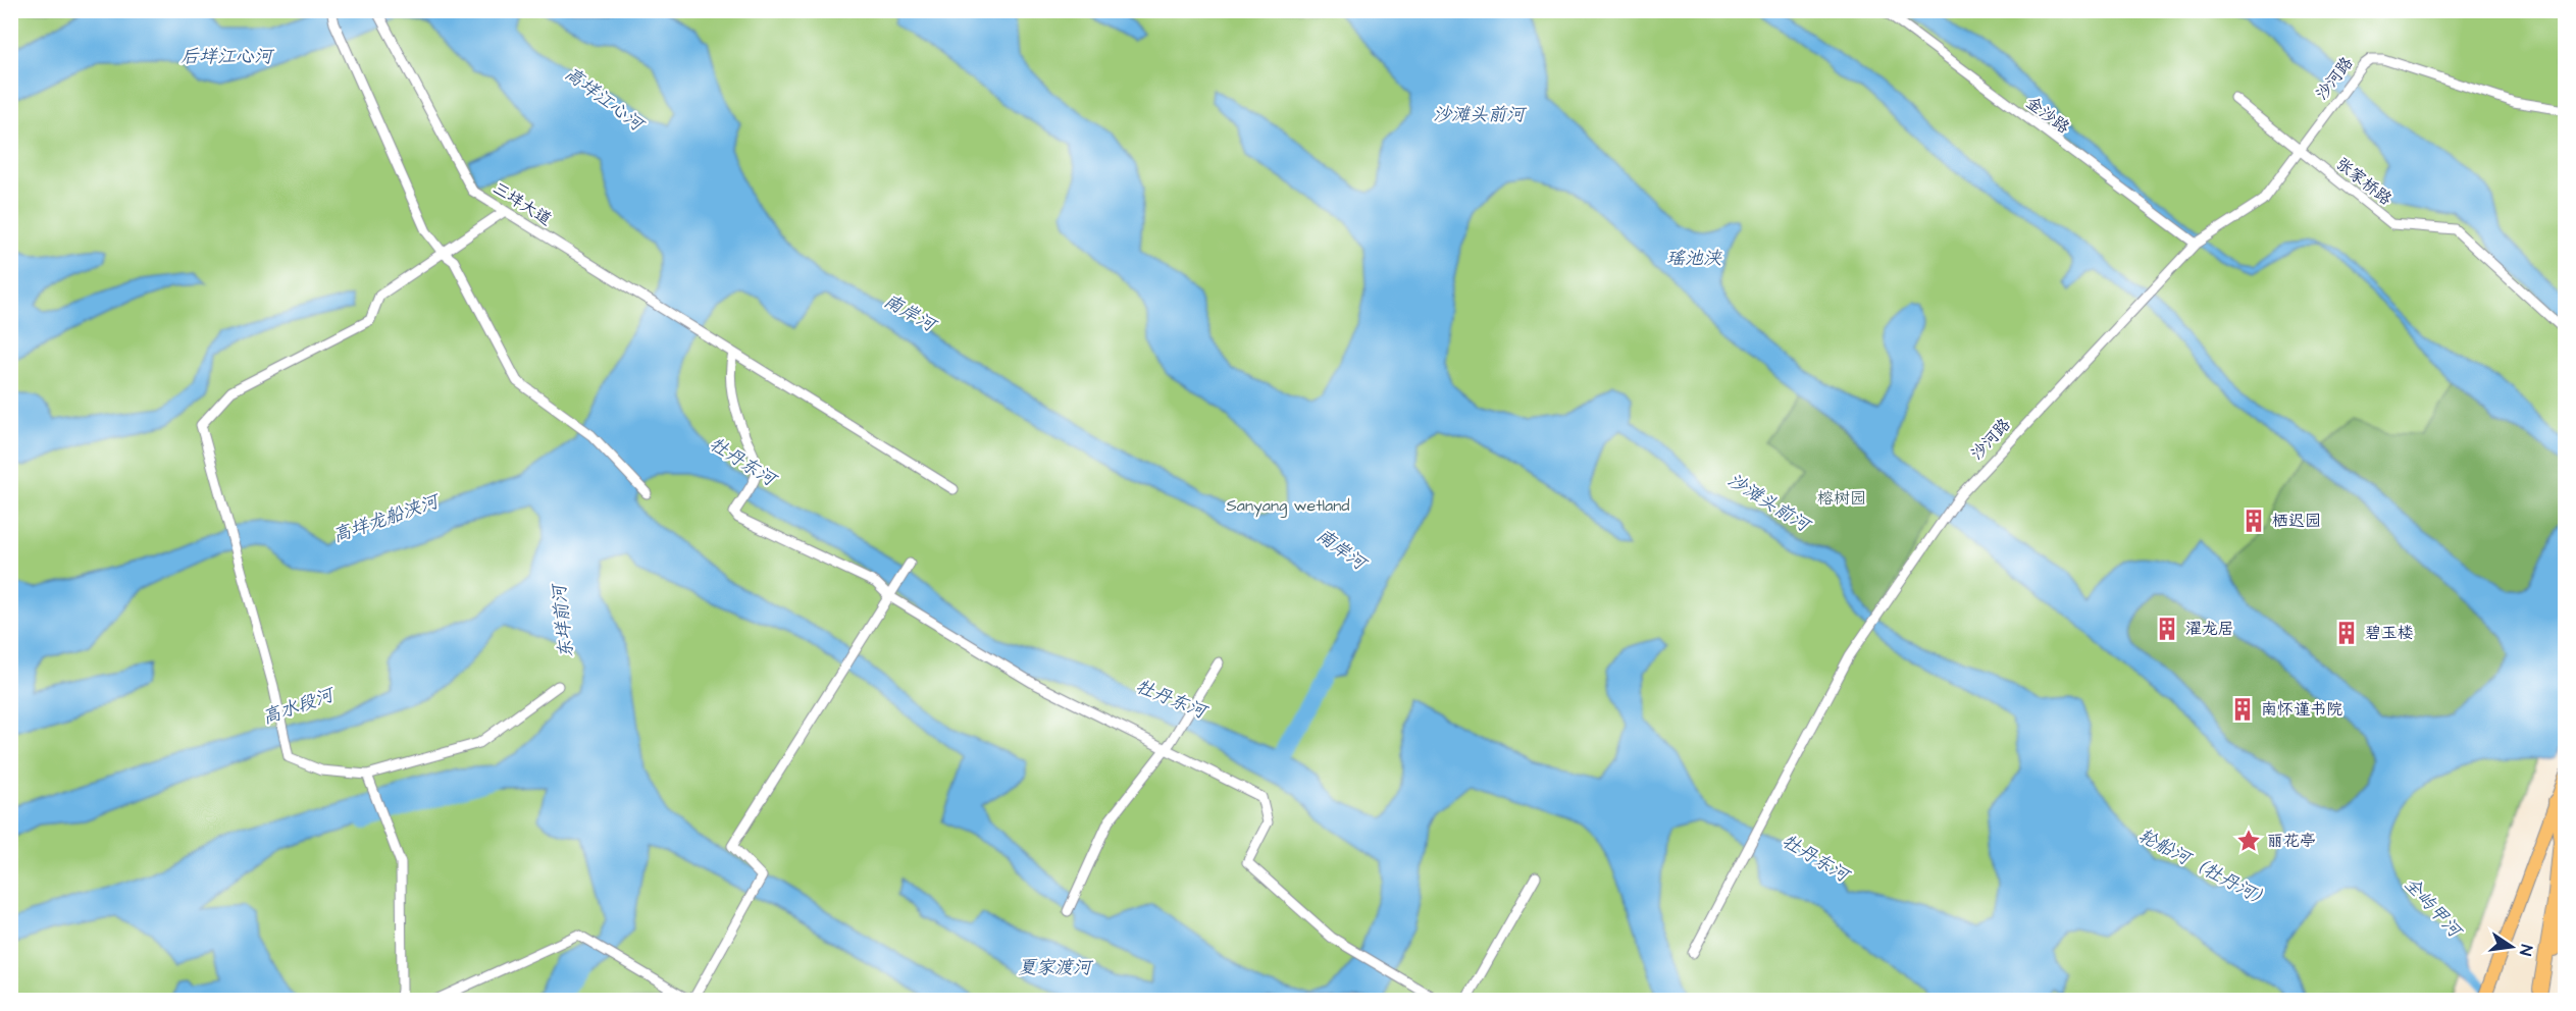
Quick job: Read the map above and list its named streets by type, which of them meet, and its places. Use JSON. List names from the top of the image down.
{
  "streets": {
    "street": [
      "沙河路",
      "金沙路",
      "张家桥路",
      "三垟大道"
    ]
  },
  "crossings": [
    ["沙河路", "金沙路"],
    ["沙河路", "张家桥路"]
  ],
  "water": [
    "后垟江心河",
    "高垟江心河",
    "沙滩头前河",
    "瑶池浃",
    "南岸河",
    "牡丹东河",
    "高垟龙船浃河",
    "东垟前河",
    "高水段河",
    "轮船河（牡丹河）",
    "全屿甲河",
    "夏家渡河"
  ],
  "parks": ["榕树园", "Sanyang wetland"],
  "places": {
    "building": [
      "栖迟园",
      "濯龙居",
      "碧玉楼",
      "南怀谨书院"
    ],
    "place": ["丽花亭"]
  },
  "north": "right"
}
